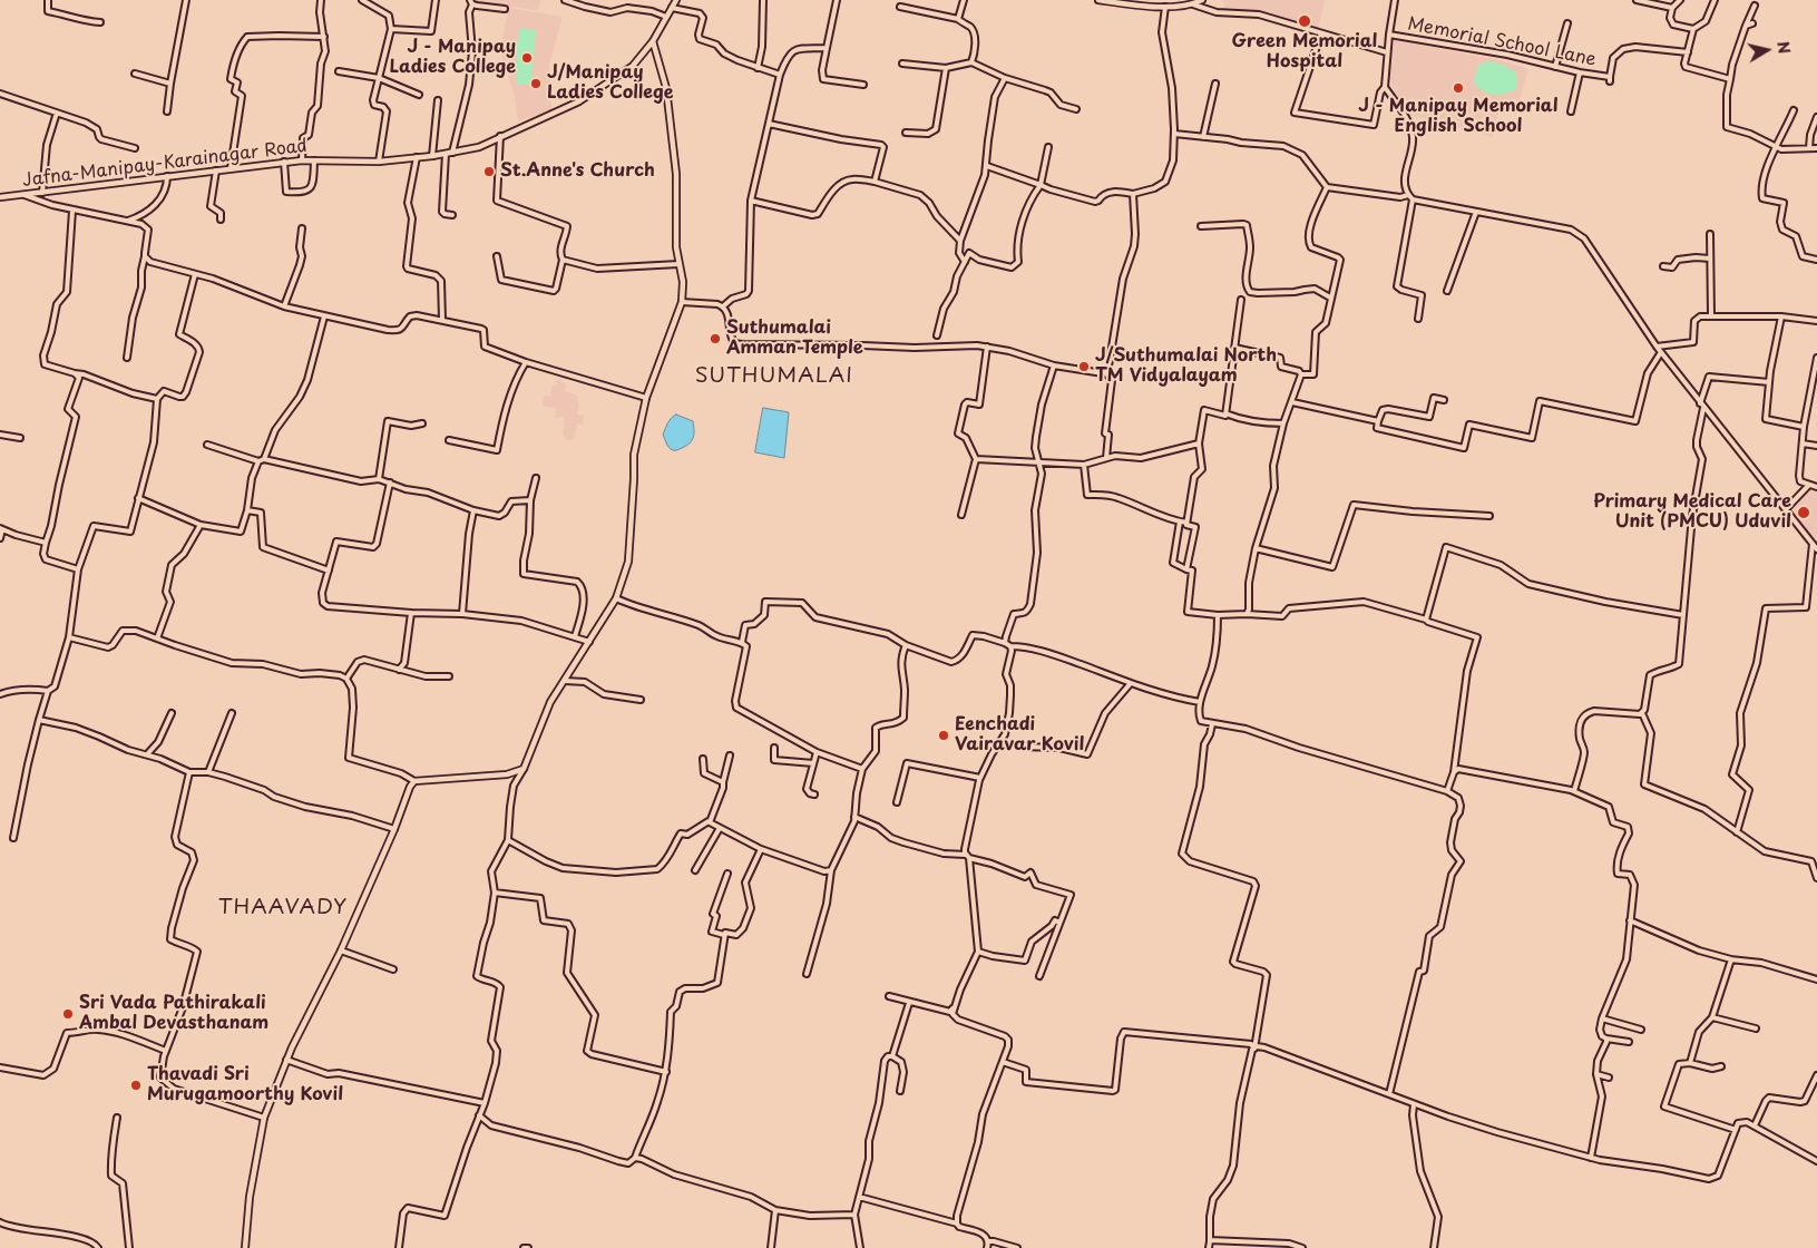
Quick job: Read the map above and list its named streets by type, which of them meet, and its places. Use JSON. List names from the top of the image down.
{
  "streets": {
    "main road": ["Jafna-Manipay-Karainagar Road"],
    "street": ["Memorial School Lane"]
  },
  "districts": ["SUTHUMALAI", "THAAVADY"],
  "places": [
    "Green Memorial Hospital",
    "J - Manipay Ladies College",
    "J/Manipay Ladies College",
    "J - Manipay Memorial English School",
    "St.Anne's Church",
    "Suthumalai Amman Temple",
    "J/Suthumalai North TM Vidyalayam",
    "Primary Medical Care Unit (PMCU) Uduvil",
    "Eenchadi Vairavar Kovil",
    "Sri Vada Pathirakali Ambal Devasthanam",
    "Thavadi Sri Murugamoorthy Kovil"
  ],
  "north": "right"
}
